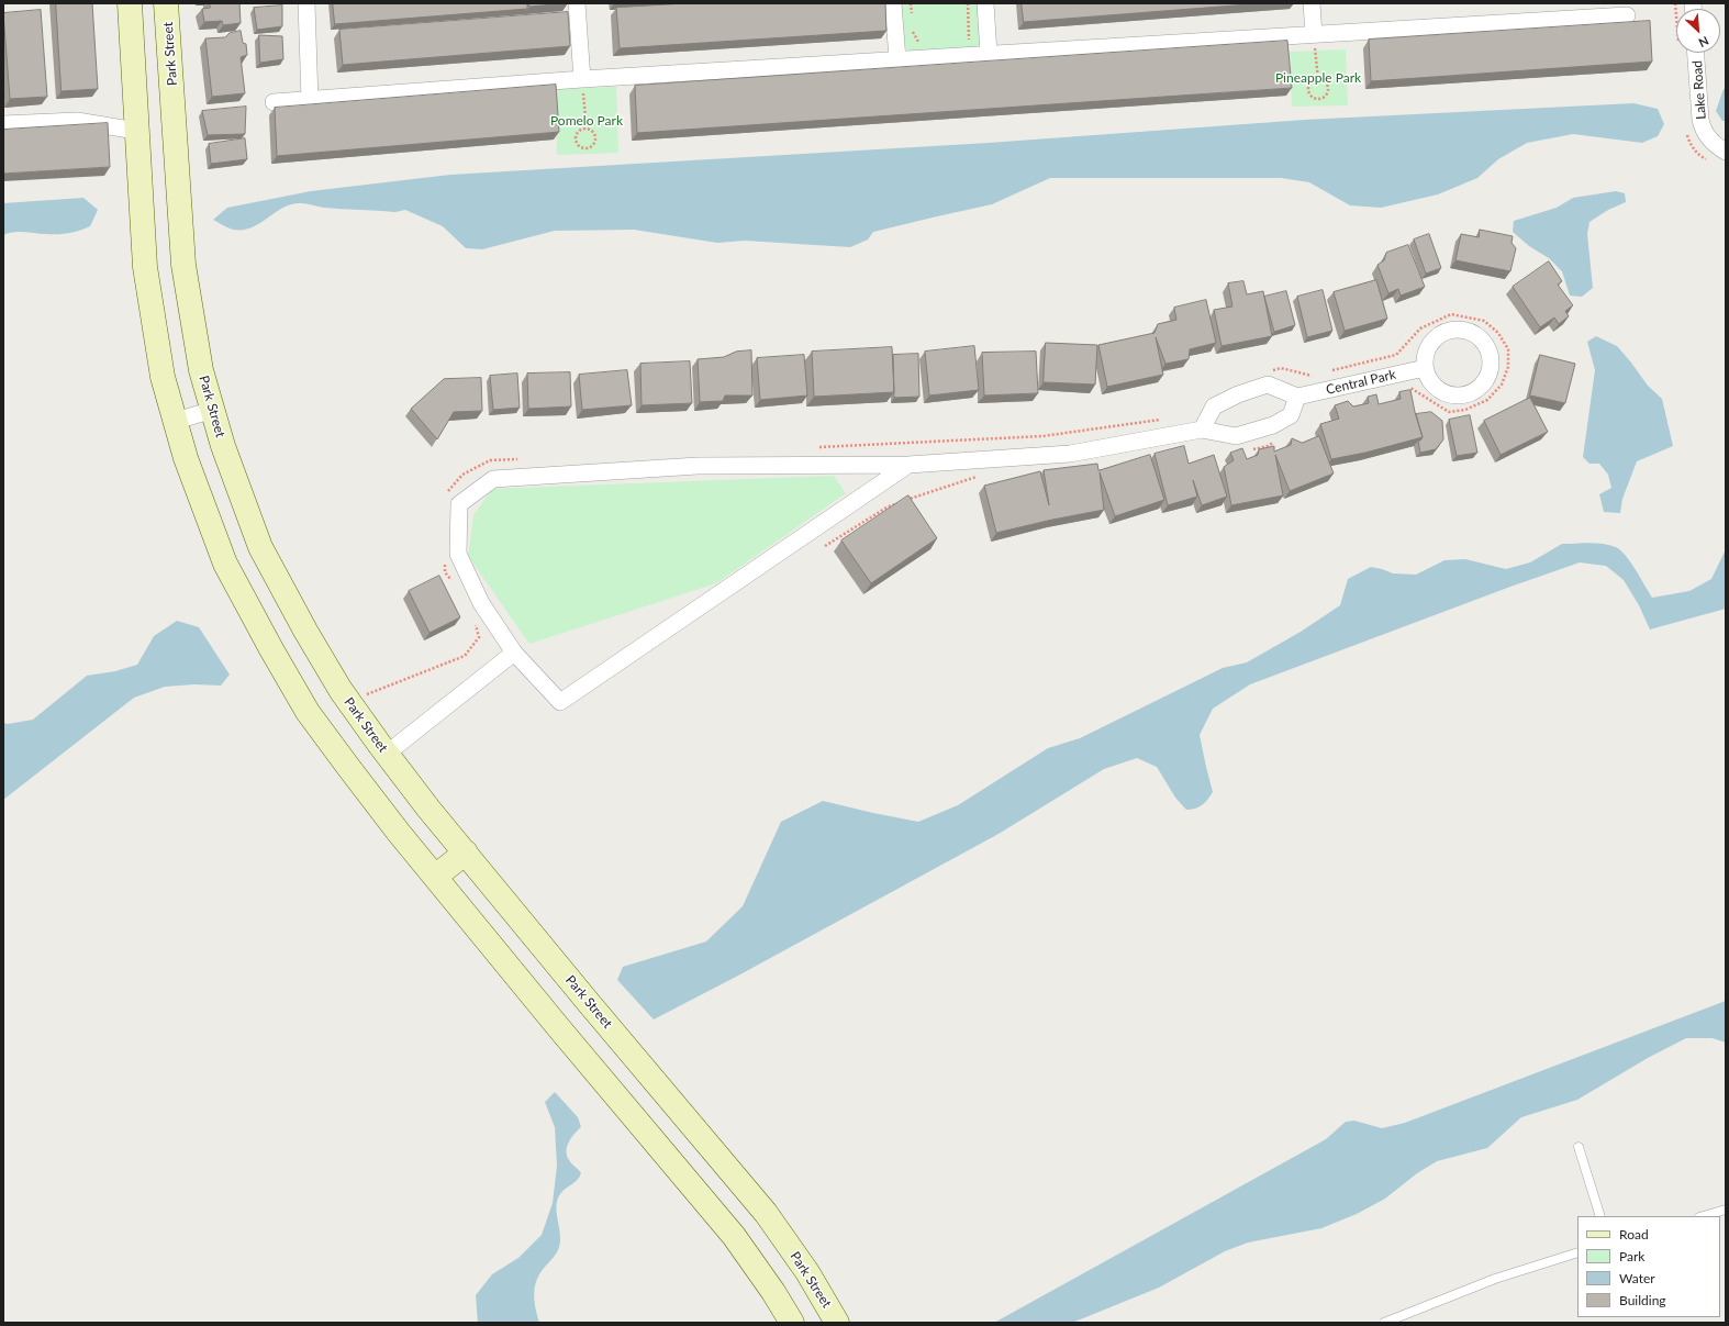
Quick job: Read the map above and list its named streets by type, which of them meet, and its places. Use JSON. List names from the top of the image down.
{
  "streets": {
    "street": ["Park Street", "Lake Road", "Central Park"]
  },
  "parks": ["Pineapple Park", "Pomelo Park"],
  "legend": [
    "Road",
    "Park",
    "Water",
    "Building"
  ],
  "north": "bottom right"
}
